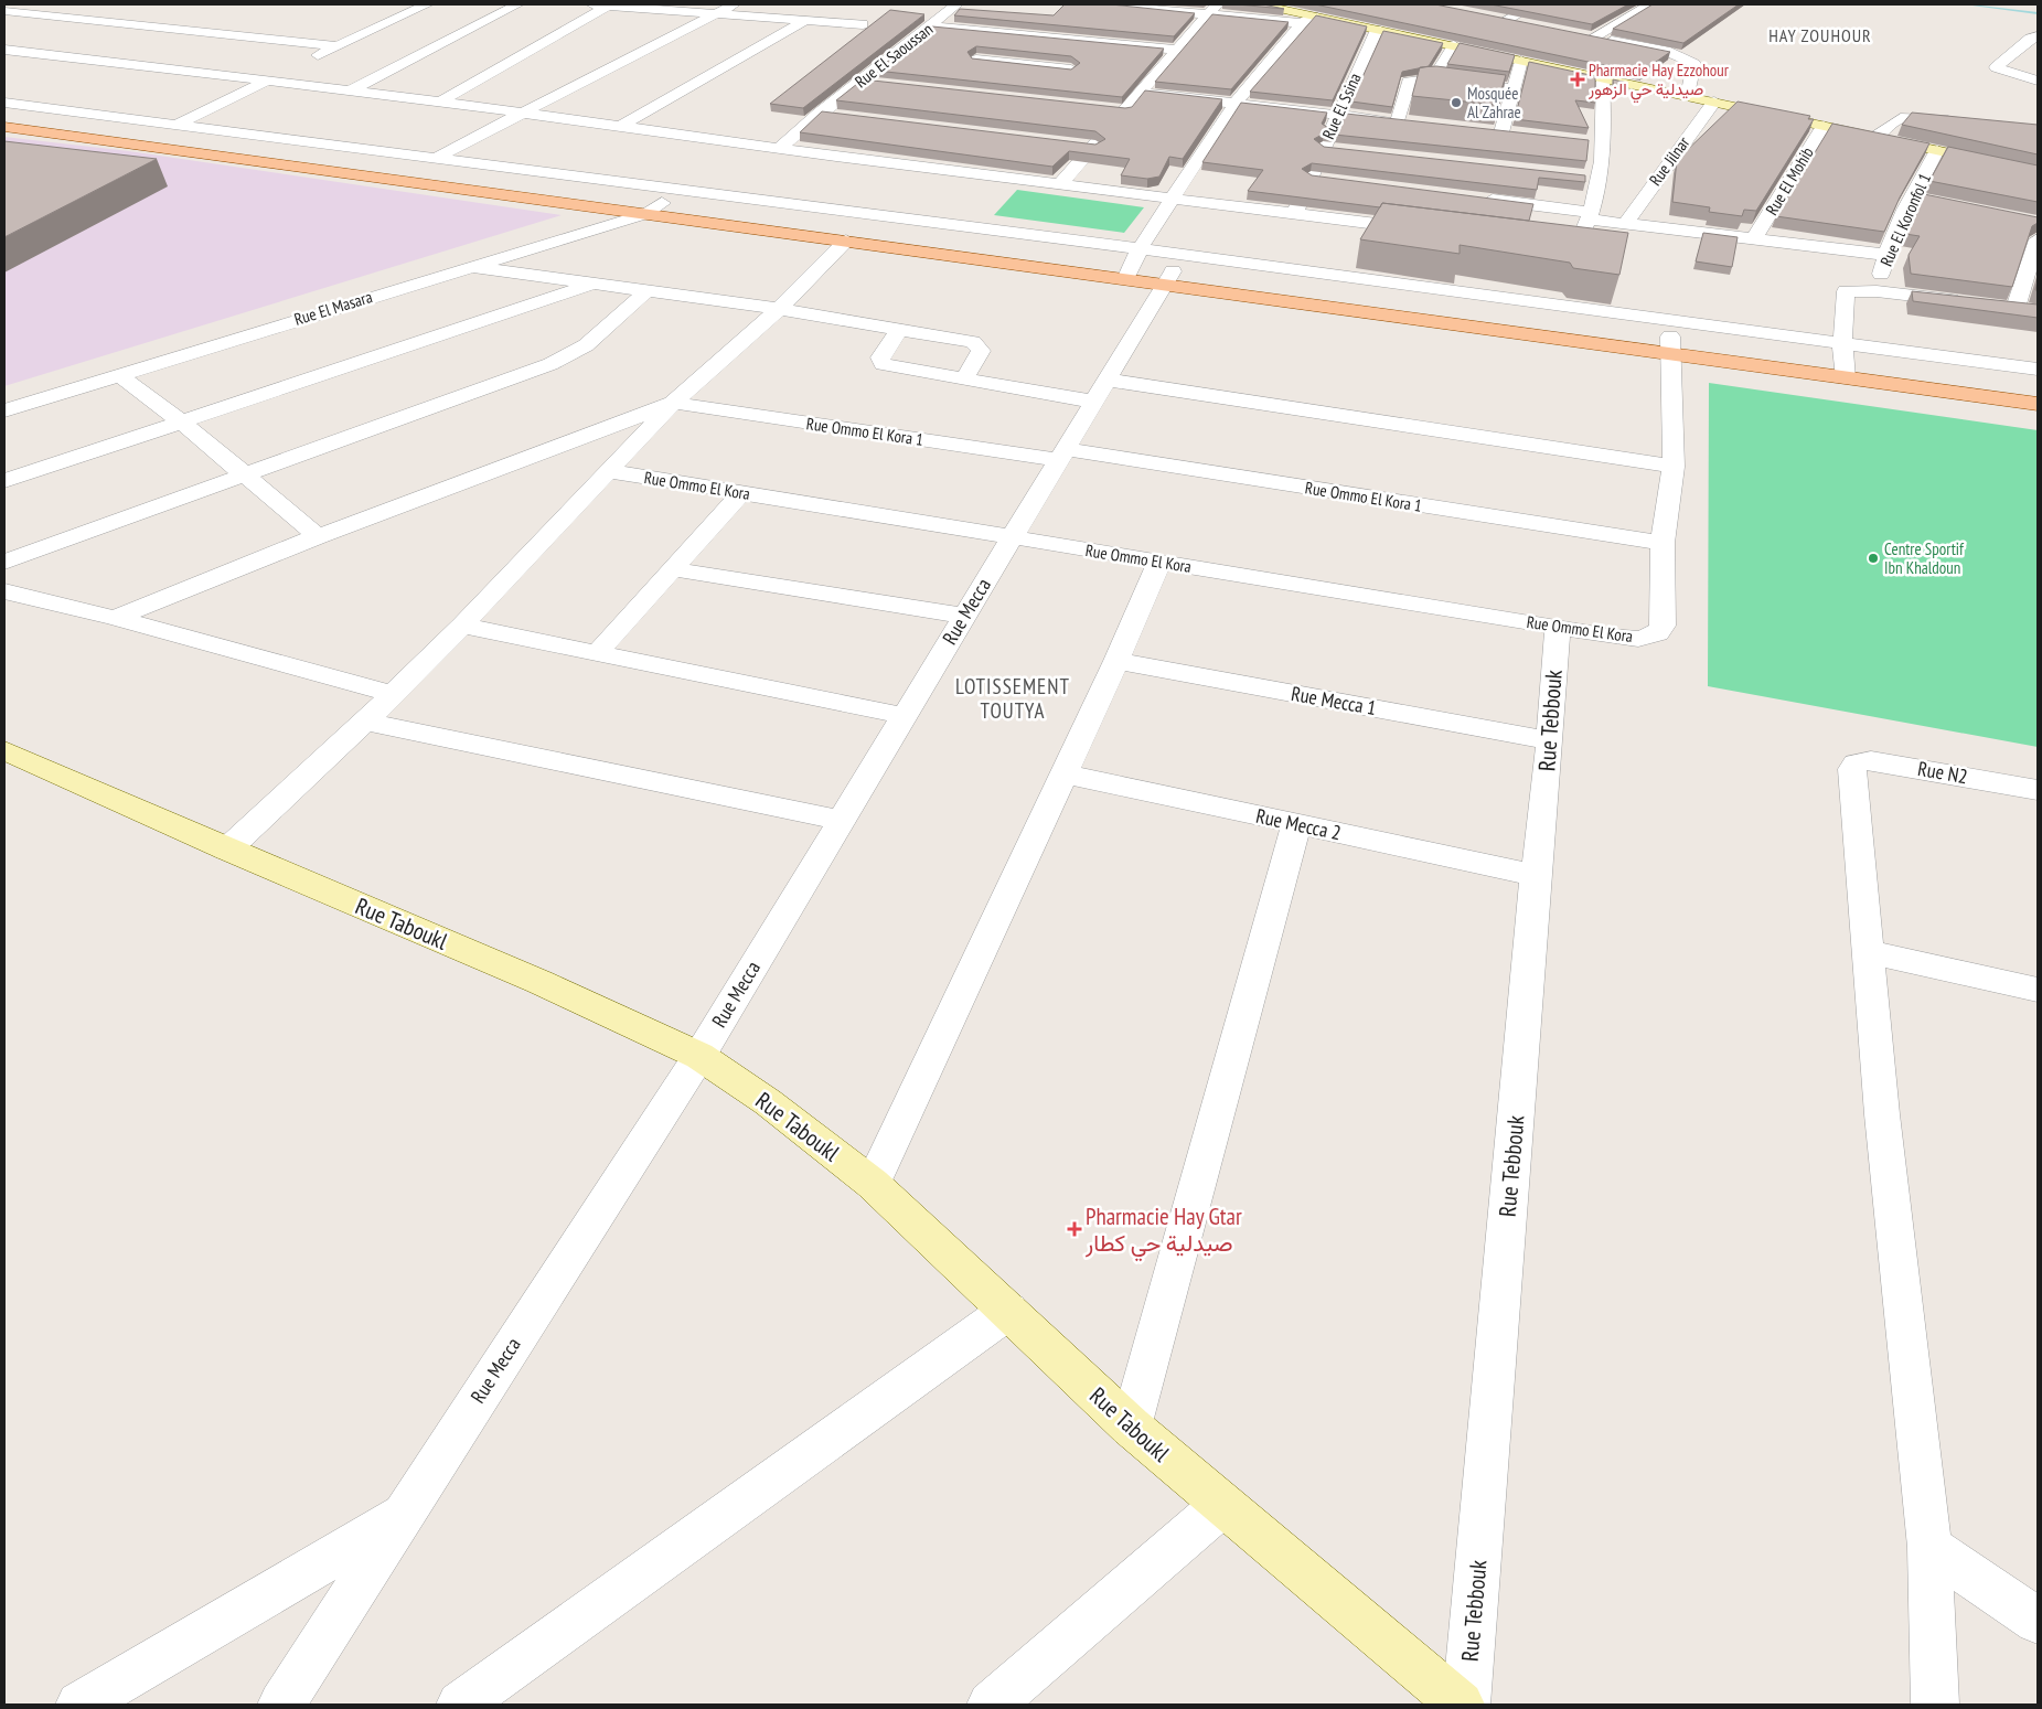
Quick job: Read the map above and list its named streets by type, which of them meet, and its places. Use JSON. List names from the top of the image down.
{
  "streets": {
    "street": [
      "Rue El Saoussan",
      "Rue El Ssina",
      "Rue Jilnar",
      "Rue El Mohib",
      "Rue El Koronfol 1",
      "Rue El Masara",
      "Rue Ommo El Kora 1",
      "Rue Ommo El Kora",
      "Rue Mecca",
      "Rue Mecca 1",
      "Rue Tebbouk",
      "Rue N2",
      "Rue Mecca 2",
      "Rue Taboukl"
    ]
  },
  "crossings": [
    ["Rue Ommo El Kora 1", "Rue Ommo El Kora"],
    ["Rue Ommo El Kora 1", "Rue Mecca"],
    ["Rue Ommo El Kora", "Rue Mecca"],
    ["Rue Ommo El Kora", "Rue Tebbouk"],
    ["Rue Mecca", "Rue Taboukl"],
    ["Rue Mecca 1", "Rue Tebbouk"],
    ["Rue Tebbouk", "Rue Mecca 2"]
  ],
  "districts": ["HAY ZOUHOUR", "LOTISSEMENT TOUTYA"],
  "places": {
    "health": ["Pharmacie Hay Ezzohour صيدلية حي الزهور", "Pharmacie Hay Gtar صيدلية حي كطار"],
    "other": ["Mosquée Al Zahrae", "Centre Sportif Ibn Khaldoun"]
  }
}
